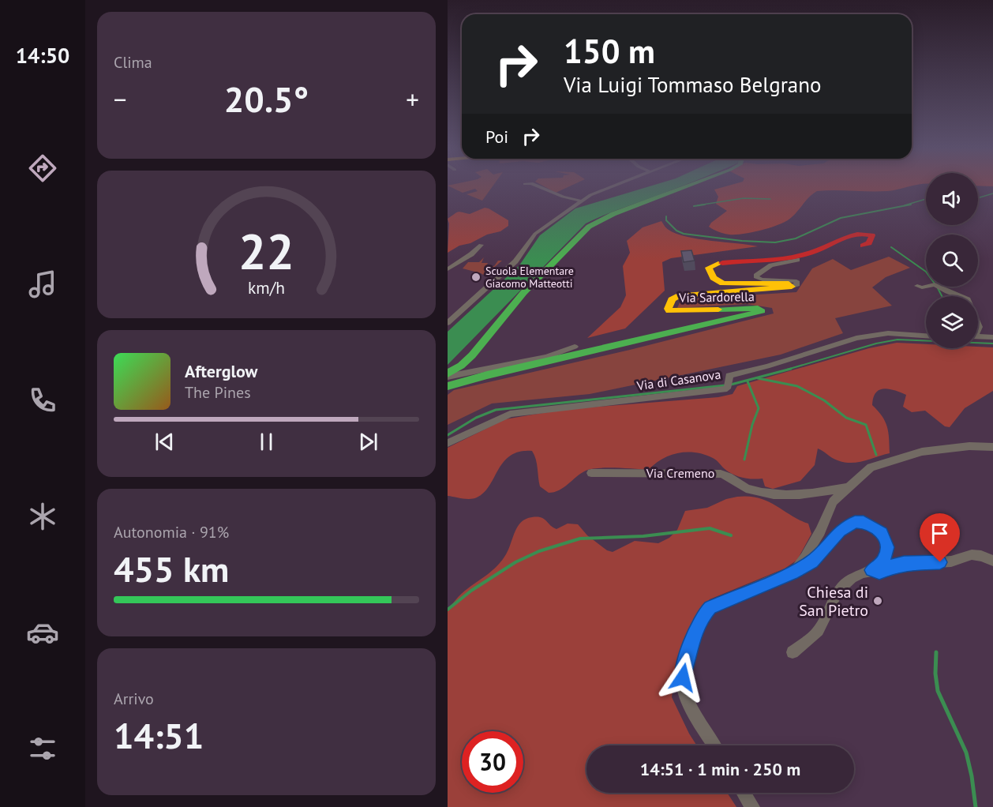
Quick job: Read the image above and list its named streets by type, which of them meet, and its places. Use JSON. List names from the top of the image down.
{
  "streets": {
    "street": ["Via Sardorella", "Via di Casanova", "Via Cremeno"]
  },
  "places": ["Scuola Elementare Giacomo Matteotti", "Chiesa di San Pietro"],
  "page": {
    "tabs": "14:50",
    "tile": [
      "Clima",
      ["Autonomia · 91%", "455 km"],
      ["Arrivo", "14:51"]
    ],
    "turn": ["150 m", "Via Luigi Tommaso Belgrano"],
    "heat": ["−", "20.5°", "+"],
    "then": "Poi",
    "song": ["Afterglow", "The Pines"],
    "limit": "30",
    "trip": "14:51 · 1 min · 250 m",
    "gauge": ["22", "km/h"]
  }
}
